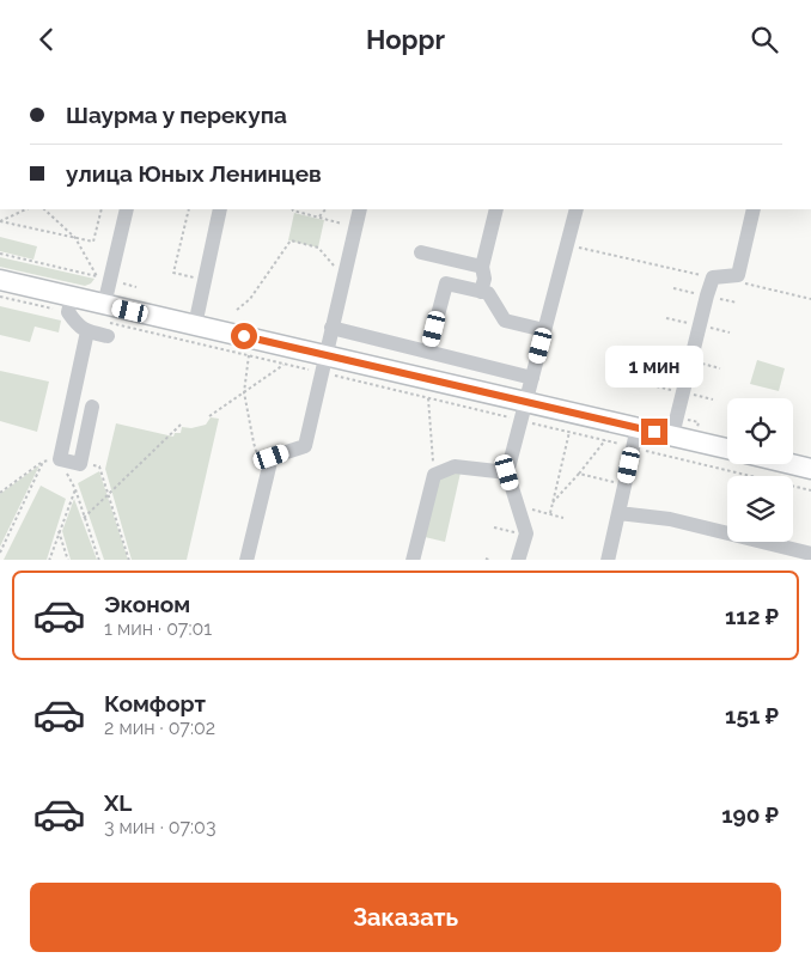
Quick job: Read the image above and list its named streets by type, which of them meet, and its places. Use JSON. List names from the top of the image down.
{
  "page": {
    "header": "Hoppr",
    "banner": ["Шаурма у перекупа", "улица Юных Ленинцев"],
    "bubble": "1 мин",
    "list": [
      {
        "name": "Эконом",
        "note": "1 мин · 07:01",
        "value": "112 ₽"
      },
      {
        "name": "Комфорт",
        "note": "2 мин · 07:02",
        "value": "151 ₽"
      },
      {
        "name": "XL",
        "note": "3 мин · 07:03",
        "value": "190 ₽"
      }
    ],
    "buttons": "Заказать"
  }
}
